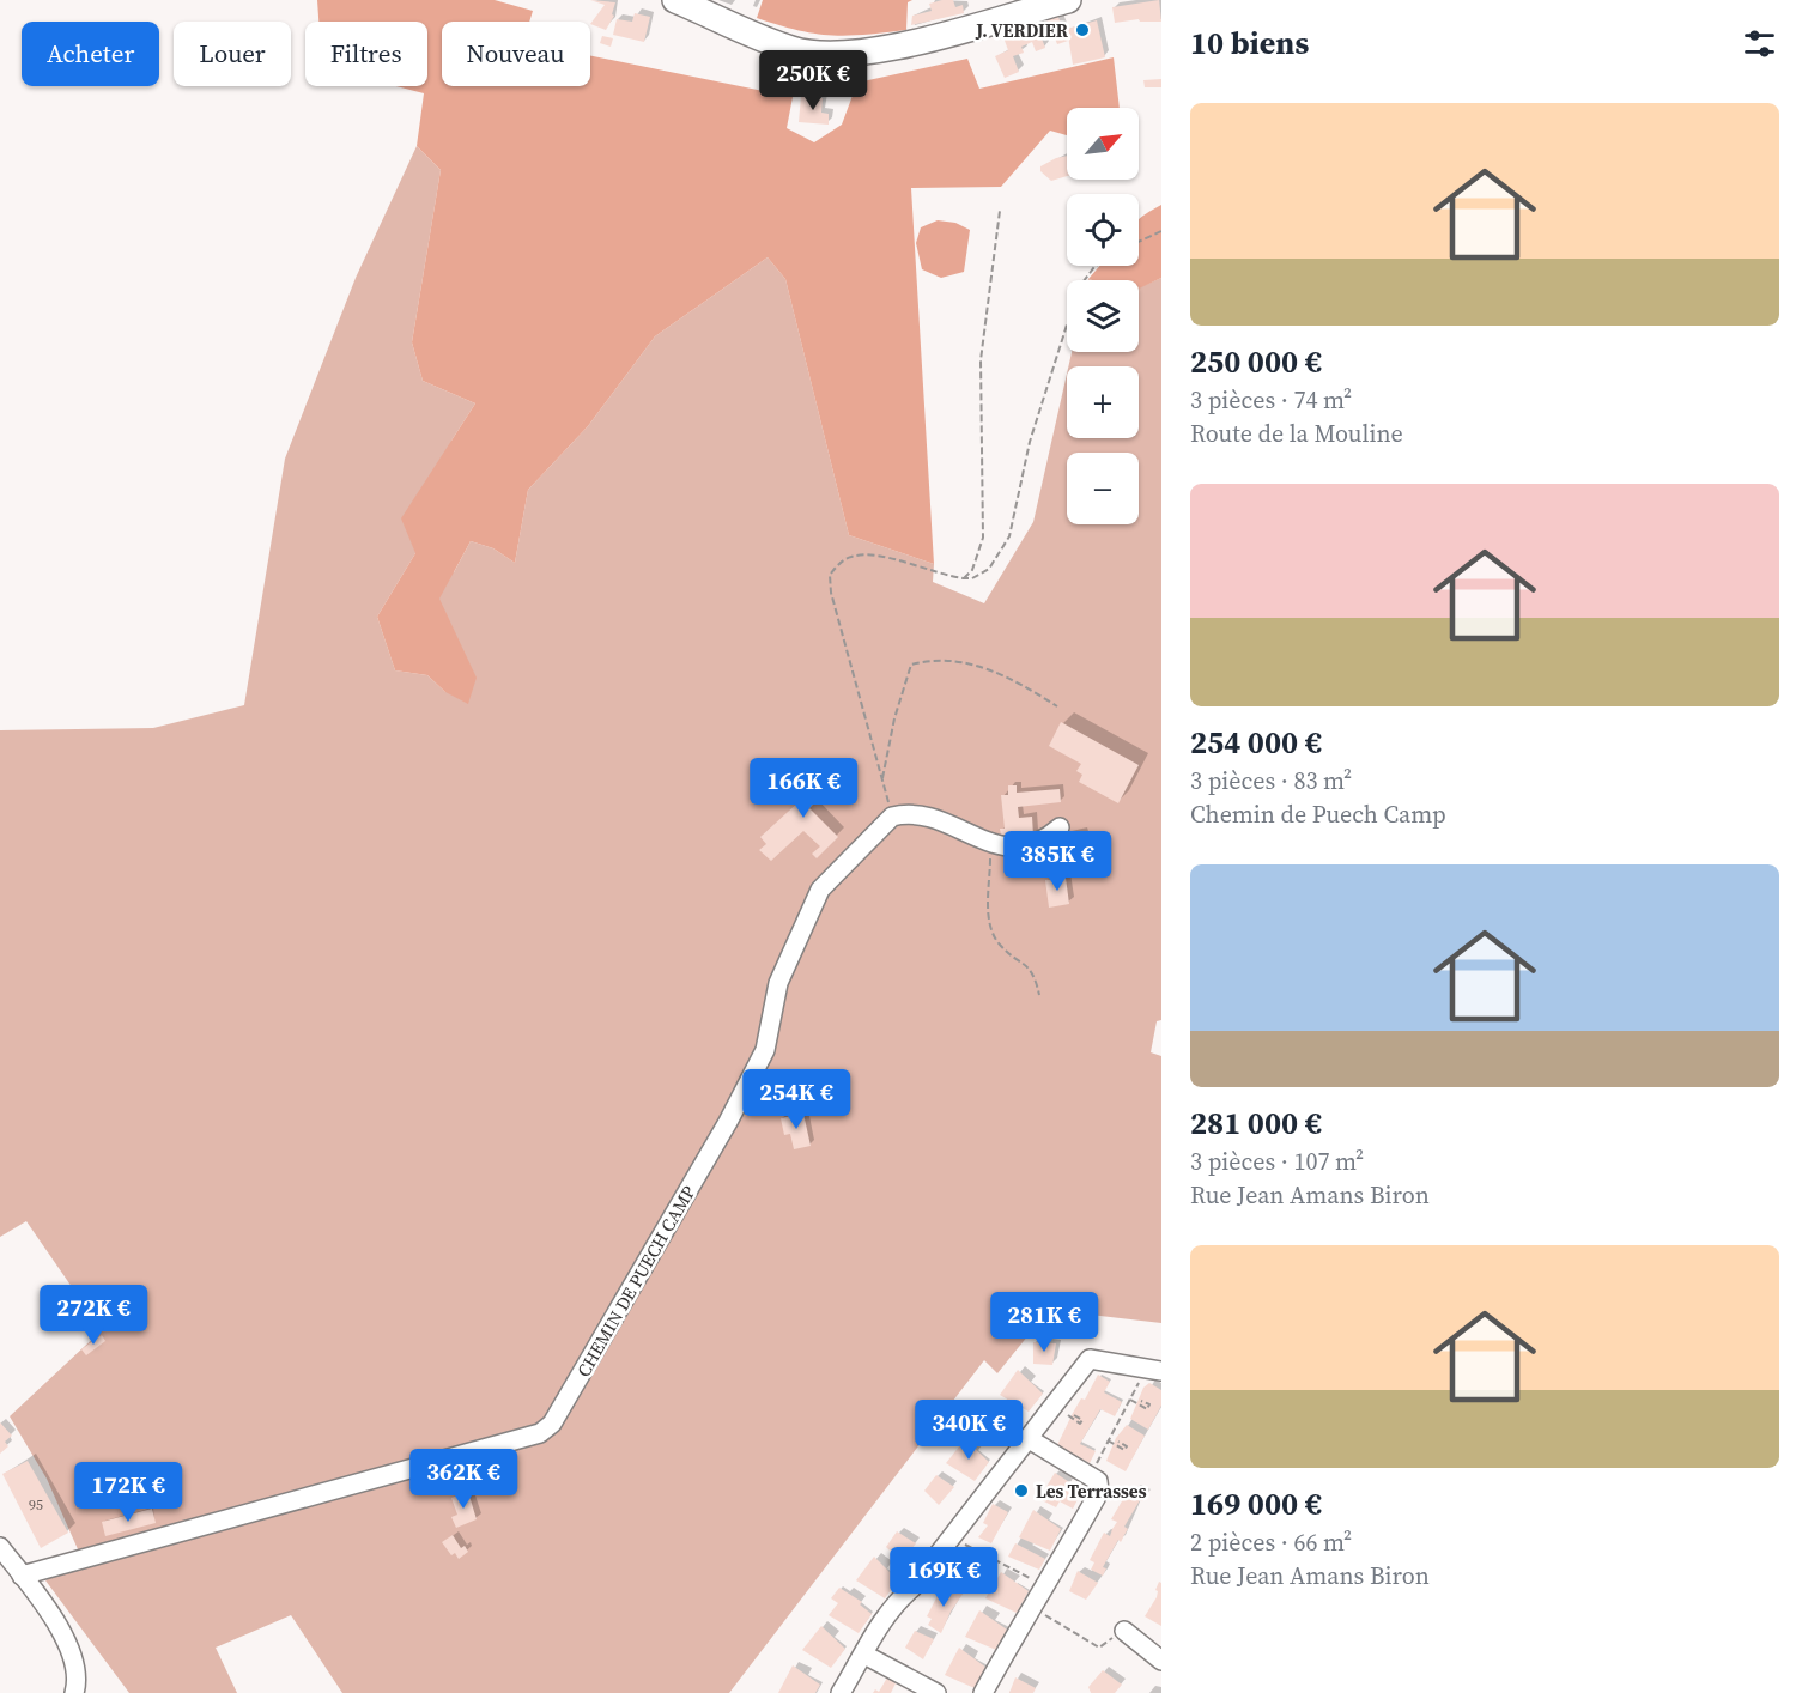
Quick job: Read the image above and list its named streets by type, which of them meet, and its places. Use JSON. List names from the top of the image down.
{
  "streets": {
    "street": ["CHEMIN DE PUECH CAMP"]
  },
  "places": ["J. VERDIER", "Les Terrasses"],
  "house_numbers": ["95"],
  "north": "top right",
  "page": {
    "heading": "10 biens",
    "chip": [
      "Acheter",
      "Louer",
      "Filtres",
      "Nouveau"
    ],
    "price": [
      "250K €",
      "166K €",
      "385K €",
      "254K €",
      "272K €",
      "281K €",
      "340K €",
      "362K €",
      "172K €",
      "169K €"
    ],
    "list": [
      {
        "name": "250 000 €",
        "note": "3 pièces · 74 m² · Route de la Mouline"
      },
      {
        "name": "254 000 €",
        "note": "3 pièces · 83 m² · Chemin de Puech Camp"
      },
      {
        "name": "281 000 €",
        "note": "3 pièces · 107 m² · Rue Jean Amans Biron"
      },
      {
        "name": "169 000 €",
        "note": "2 pièces · 66 m² · Rue Jean Amans Biron"
      }
    ],
    "map_buttons": ["+", "−"]
  }
}
